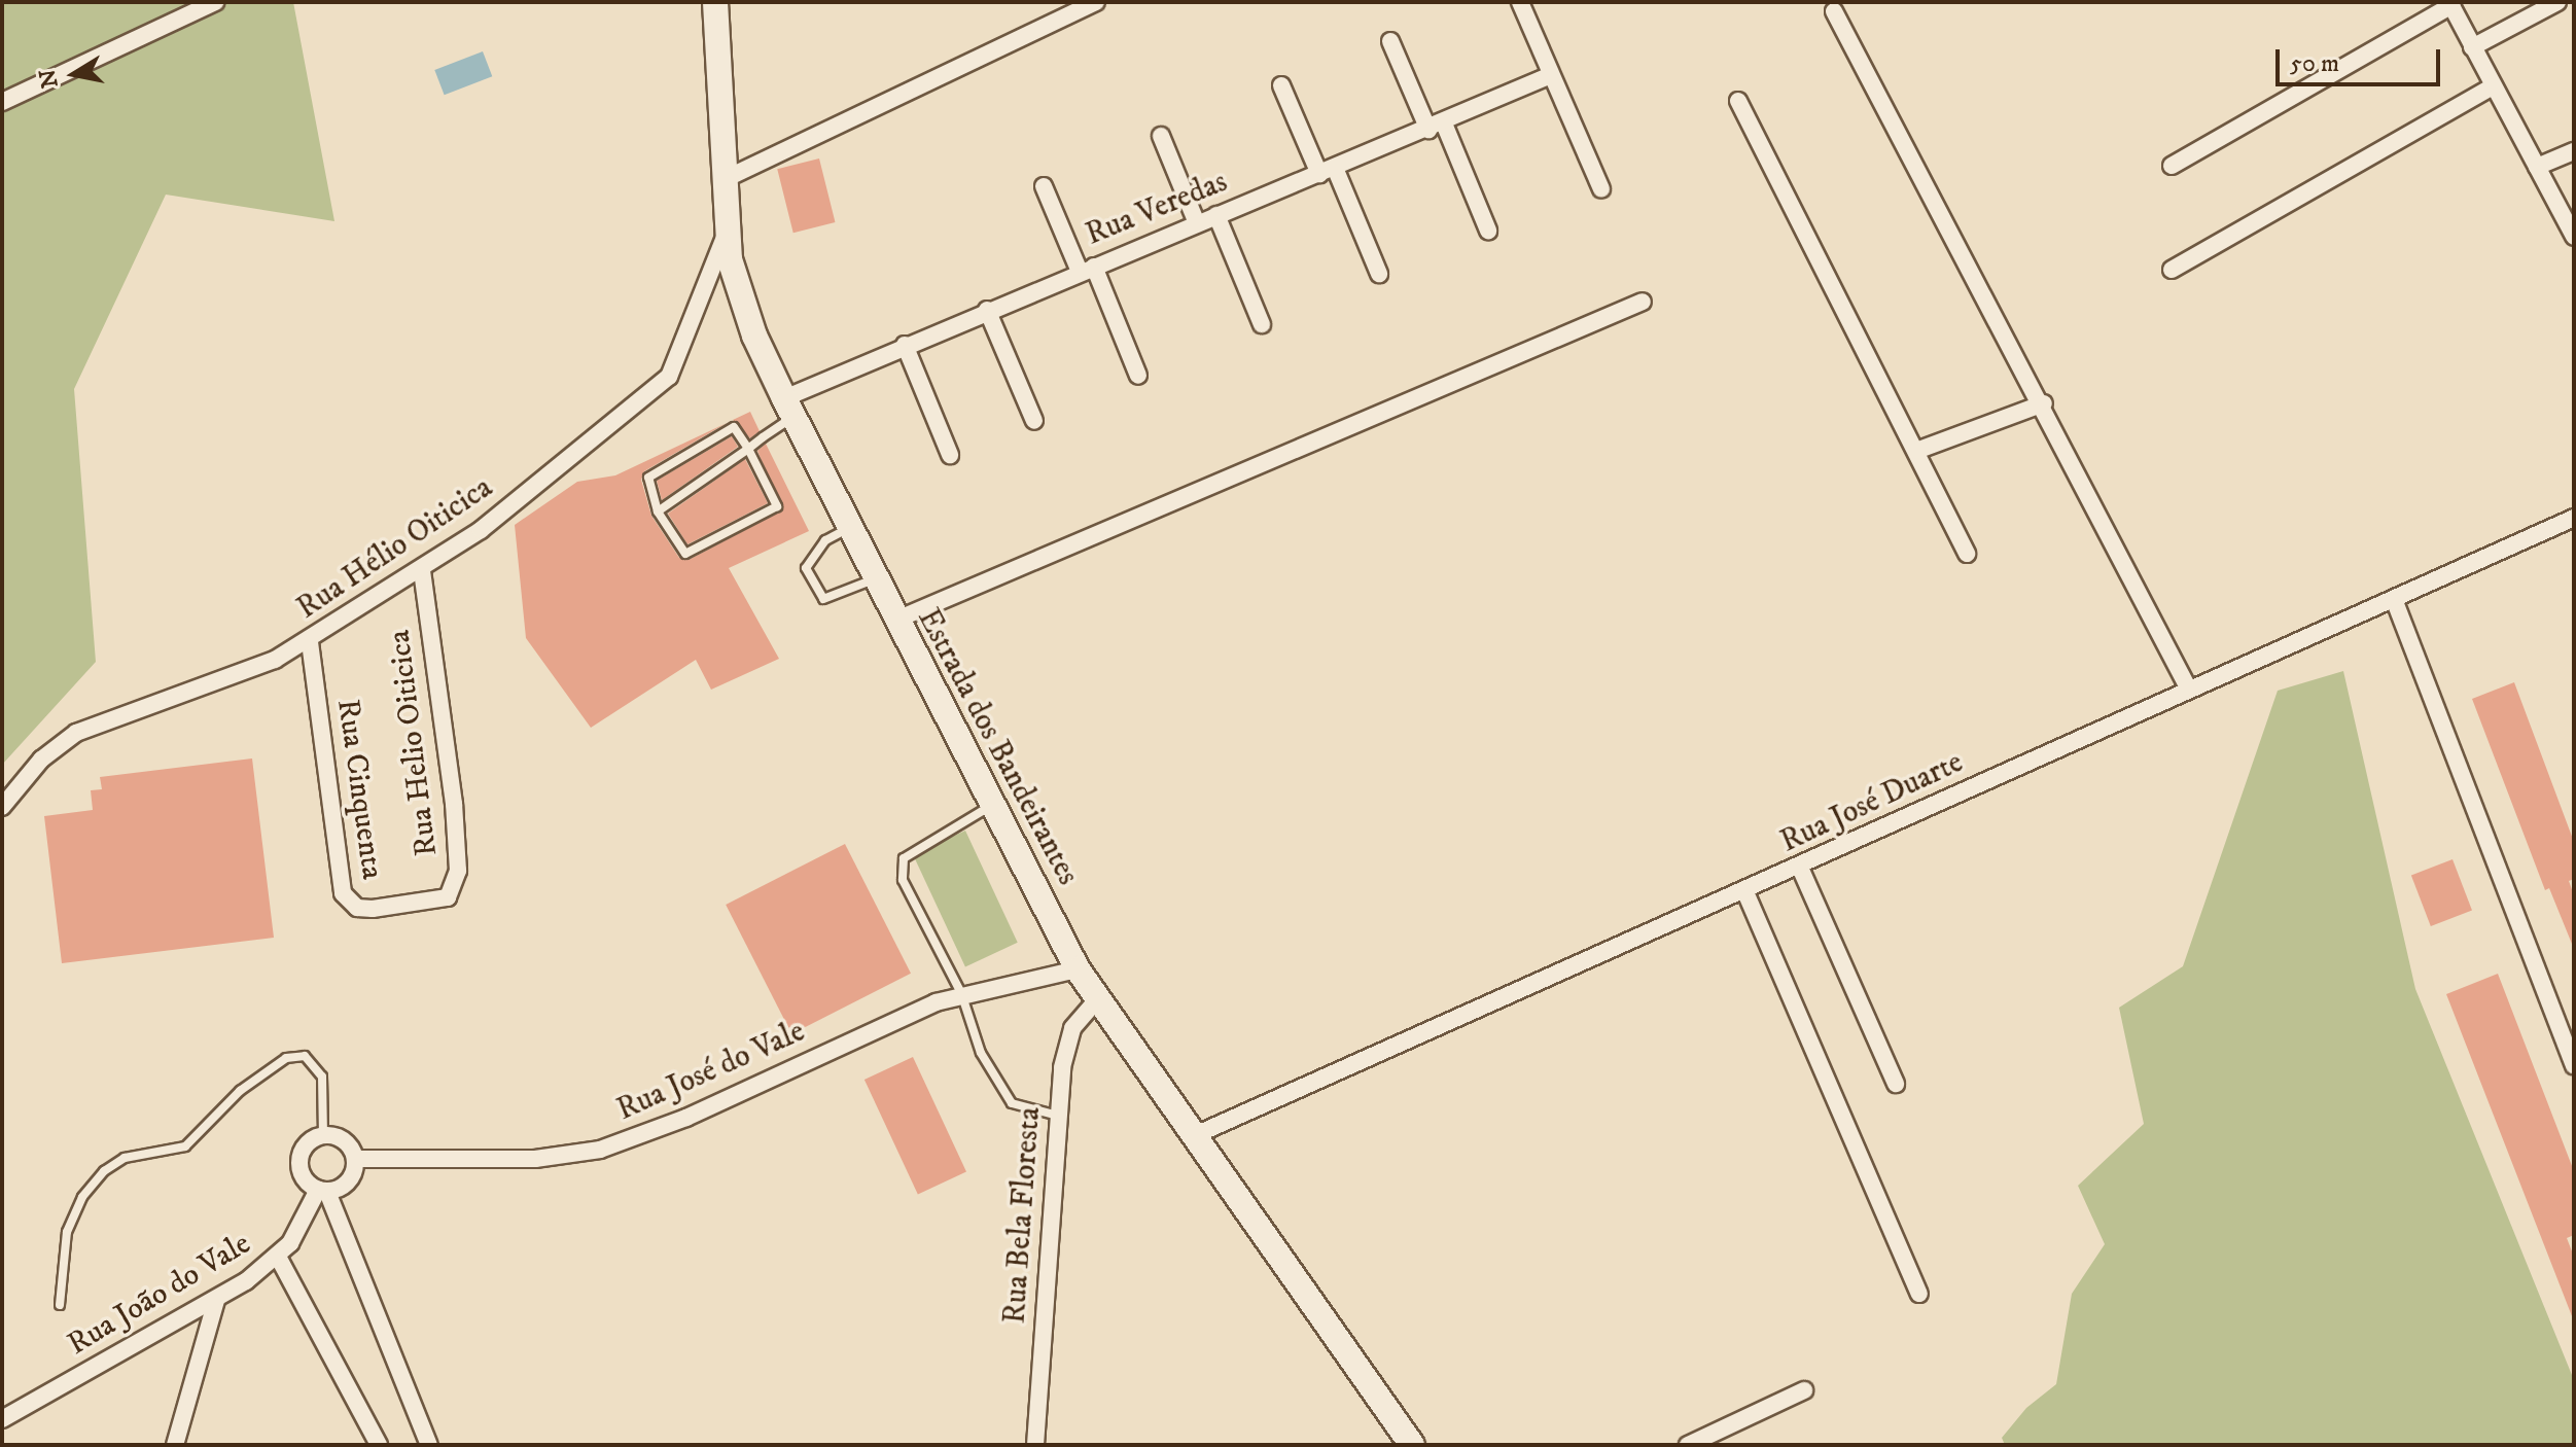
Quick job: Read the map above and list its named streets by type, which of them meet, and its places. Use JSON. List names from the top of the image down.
{
  "streets": {
    "main road": ["Estrada dos Bandeirantes"],
    "street": [
      "Rua Veredas",
      "Rua Hélio Oiticica",
      "Rua Helio Oiticica",
      "Rua Cinquenta",
      "Rua José Duarte",
      "Rua José do Vale",
      "Rua Bela Floresta",
      "Rua João do Vale"
    ]
  },
  "crossings": [
    ["Rua Veredas", "Estrada dos Bandeirantes"],
    ["Rua Hélio Oiticica", "Rua Helio Oiticica"],
    ["Rua Hélio Oiticica", "Estrada dos Bandeirantes"],
    ["Rua Hélio Oiticica", "Rua Cinquenta"],
    ["Rua Helio Oiticica", "Rua Cinquenta"],
    ["Estrada dos Bandeirantes", "Rua José Duarte"],
    ["Estrada dos Bandeirantes", "Rua José do Vale"],
    ["Estrada dos Bandeirantes", "Rua Bela Floresta"],
    ["Rua José do Vale", "Rua João do Vale"]
  ],
  "scale_bar": "50 m",
  "north": "left"
}
